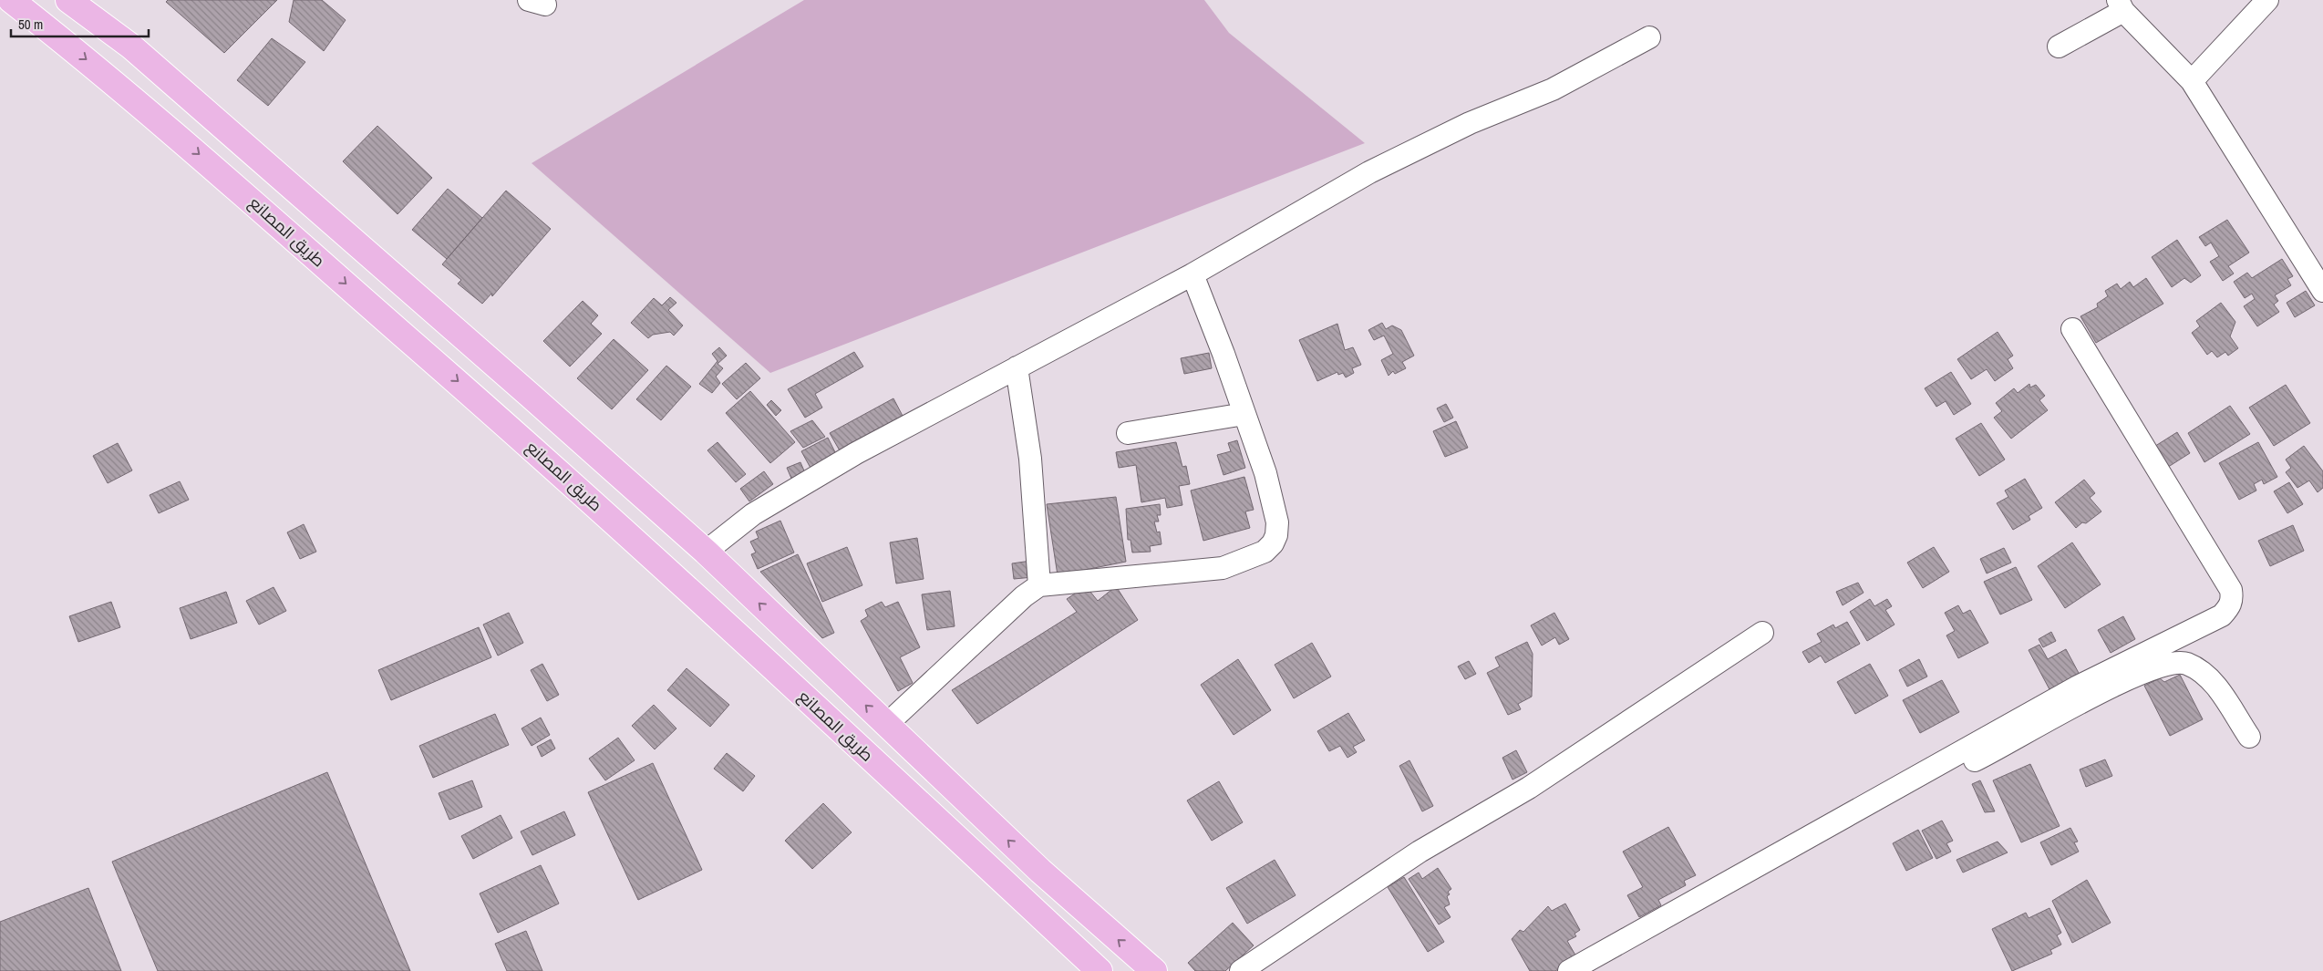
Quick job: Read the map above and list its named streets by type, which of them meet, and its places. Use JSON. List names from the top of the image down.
{
  "streets": {
    "main road": ["طريق المصانع"]
  },
  "scale_bar": "50 m"
}
